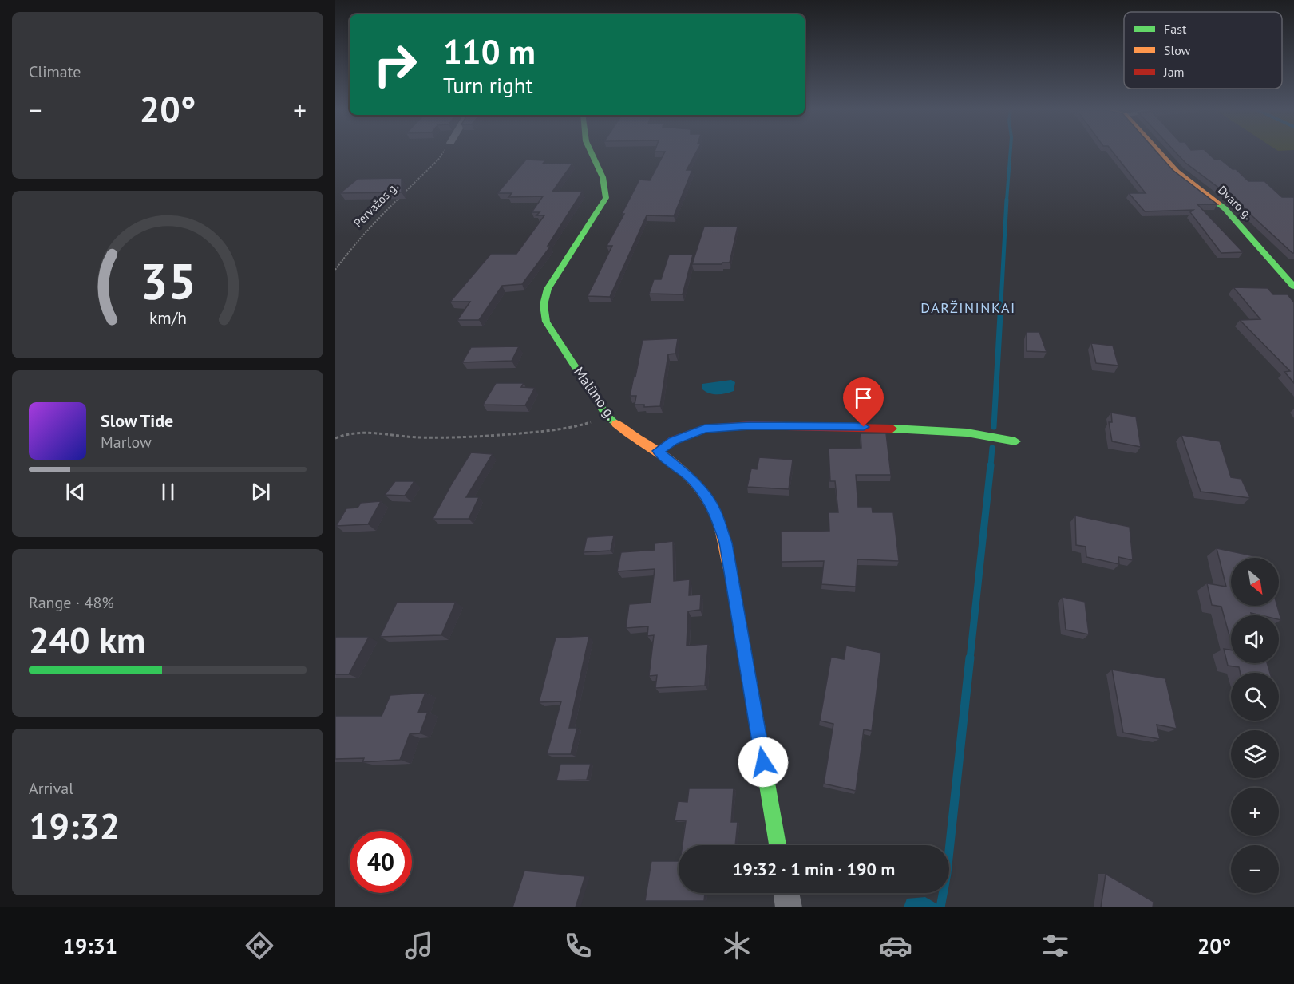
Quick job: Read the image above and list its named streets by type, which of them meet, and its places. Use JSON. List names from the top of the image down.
{
  "streets": {
    "street": ["Dvaro g.", "Malūno g."],
    "path": ["Pervažos g."]
  },
  "districts": ["DARŽININKAI"],
  "legend": ["Fast", "Slow", "Jam"],
  "north": "bottom right",
  "page": {
    "tile": [
      "Climate",
      ["Range · 48%", "240 km"],
      ["Arrival", "19:32"]
    ],
    "turn": ["110 m", "Turn right"],
    "heat": ["−", "20°", "+"],
    "song": ["Slow Tide", "Marlow"],
    "map_buttons": ["+", "−"],
    "limit": "40",
    "trip": "19:32 · 1 min · 190 m",
    "tabs": ["19:31", "20°"],
    "gauge": ["35", "km/h"]
  }
}
